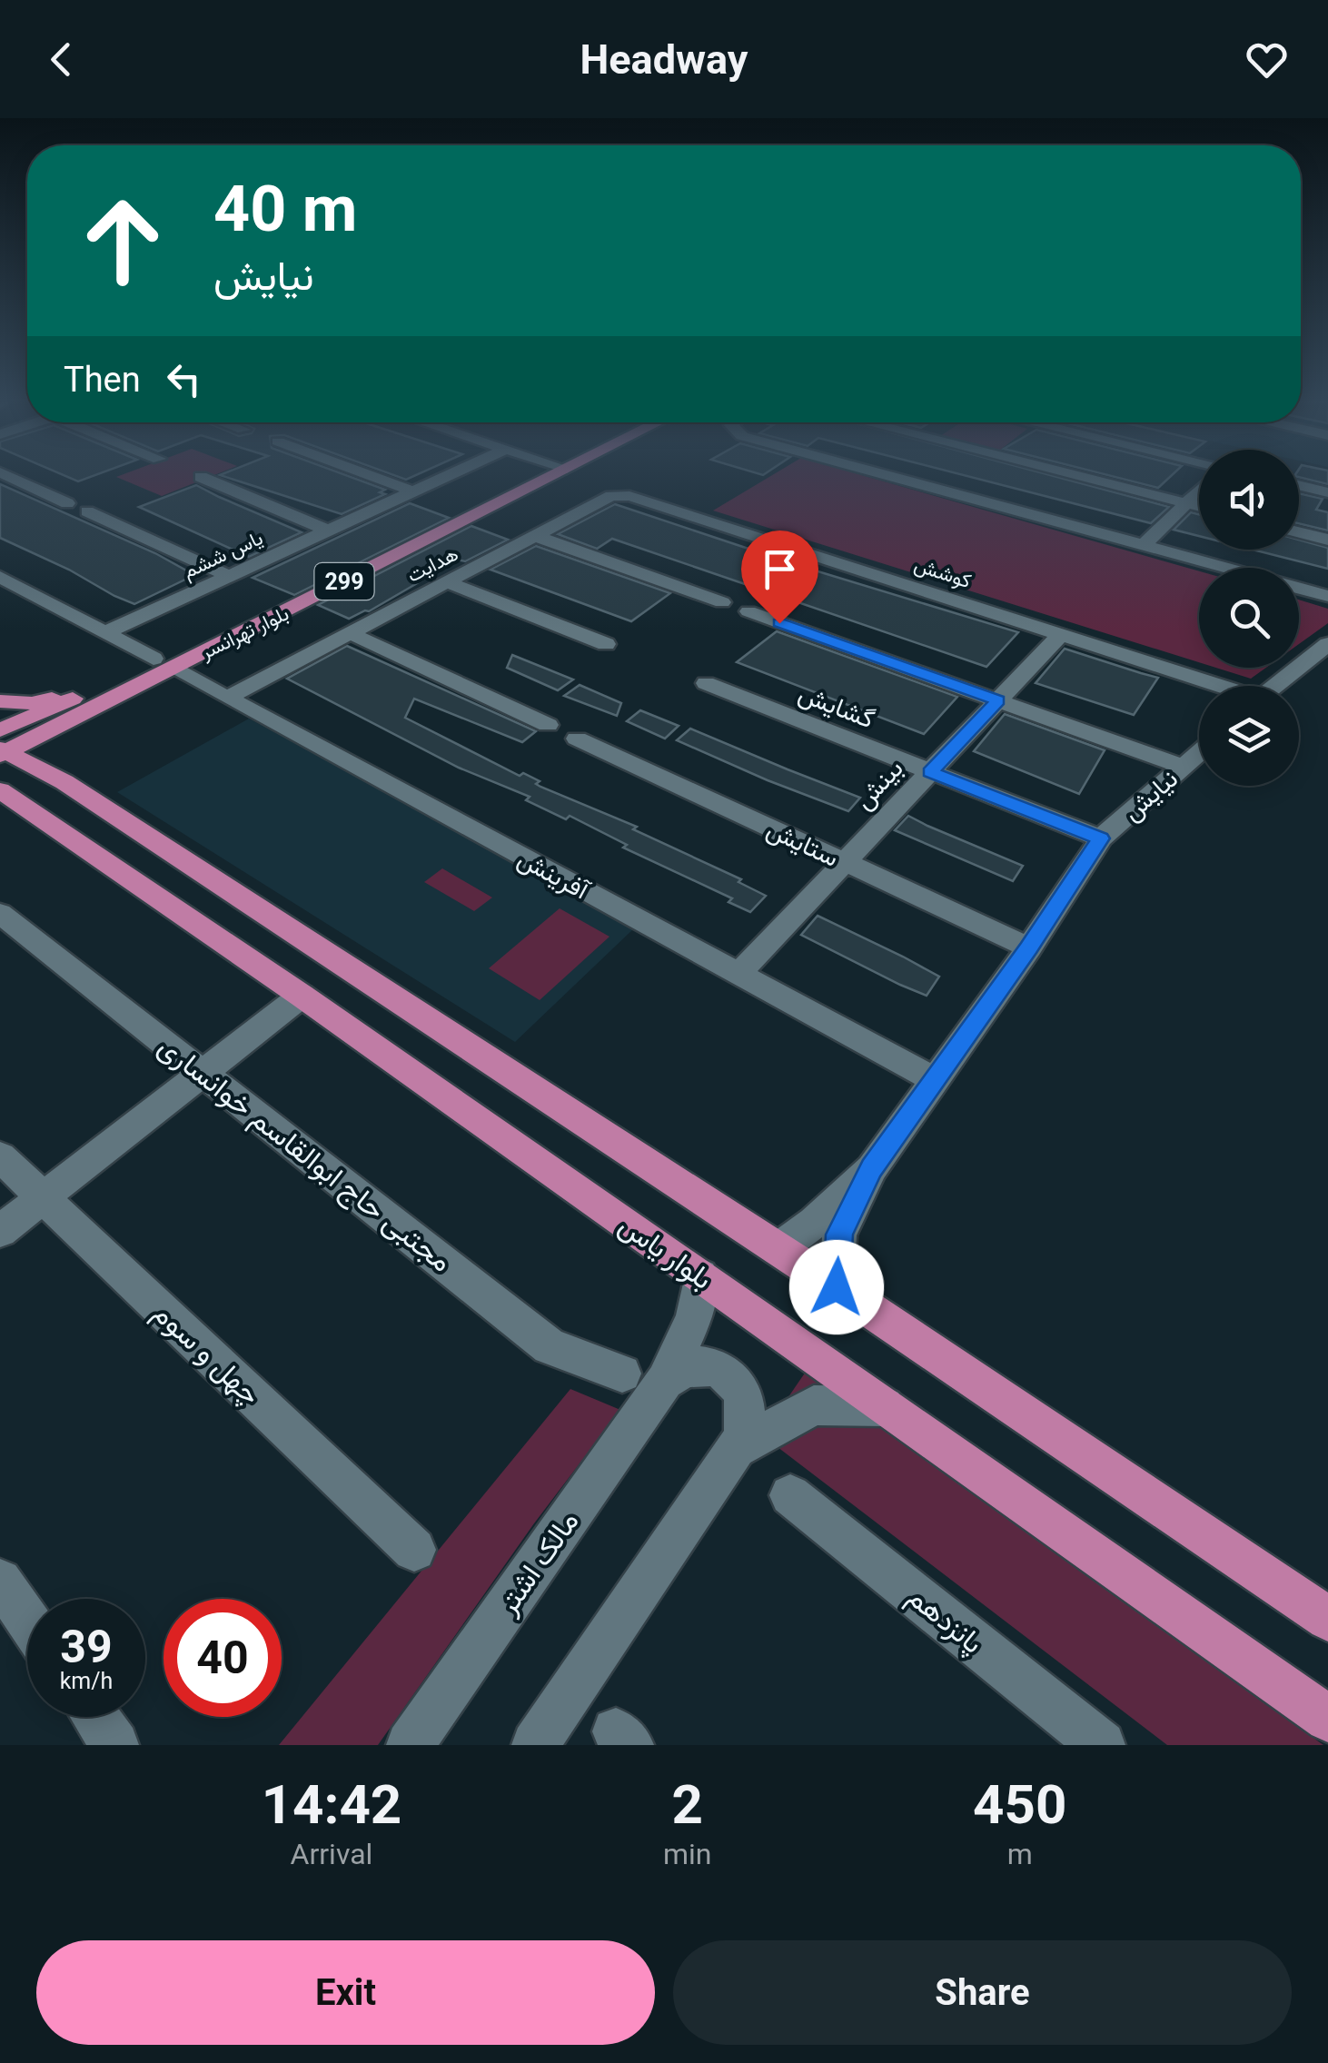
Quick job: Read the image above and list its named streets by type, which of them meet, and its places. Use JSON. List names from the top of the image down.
{
  "streets": {
    "main road": ["299", "بلوار تهرانسر", "بلوار یاس"],
    "street": [
      "یاس ششم",
      "هدایت",
      "کوشش",
      "گشایش",
      "بینش",
      "نیایش",
      "ستایش",
      "آفرینش",
      "مجتبی حاج ابوالقاسم خوانساری",
      "چهل و سوم",
      "مالک اشتر",
      "پانزدهم"
    ]
  },
  "crossings": [
    ["یاس ششم", "آفرینش"],
    ["هدایت", "کوشش"],
    ["هدایت", "آفرینش"],
    ["کوشش", "بینش"],
    ["بلوار تهرانسر", "آفرینش"],
    ["گشایش", "بینش"],
    ["گشایش", "نیایش"],
    ["بینش", "ستایش"],
    ["بینش", "آفرینش"],
    ["نیایش", "ستایش"],
    ["نیایش", "آفرینش"],
    ["بلوار یاس", "مالک اشتر"]
  ],
  "page": {
    "header": "Headway",
    "turn": ["40 m", "نیایش"],
    "then": "Then",
    "speed": "39 km/h",
    "limit": "40",
    "eta": [
      "14:42",
      "Arrival",
      "2",
      "min",
      "450",
      "m"
    ],
    "buttons": ["Exit", "Share"]
  }
}
